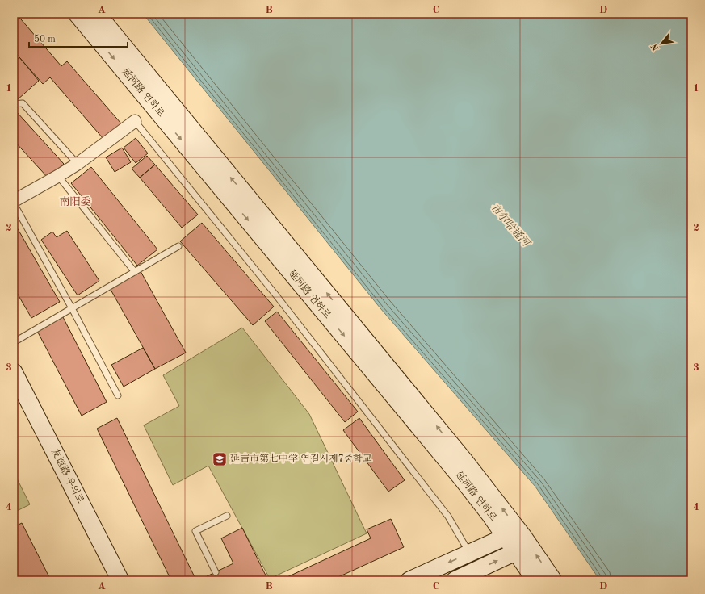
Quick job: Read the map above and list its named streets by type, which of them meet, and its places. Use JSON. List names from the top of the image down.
{
  "streets": {
    "main road": ["延河路 연하로", "友谊路 우의로"]
  },
  "districts": ["南阳委"],
  "water": ["布尔哈通河"],
  "places": {
    "school or university": ["延吉市第七中学 연길시제7중학교"]
  },
  "scale_bar": "50 m",
  "north": "bottom left",
  "grid": {
    "columns": [
      "A",
      "B",
      "C",
      "D"
    ],
    "rows": [
      "1",
      "2",
      "3",
      "4"
    ]
  }
}
